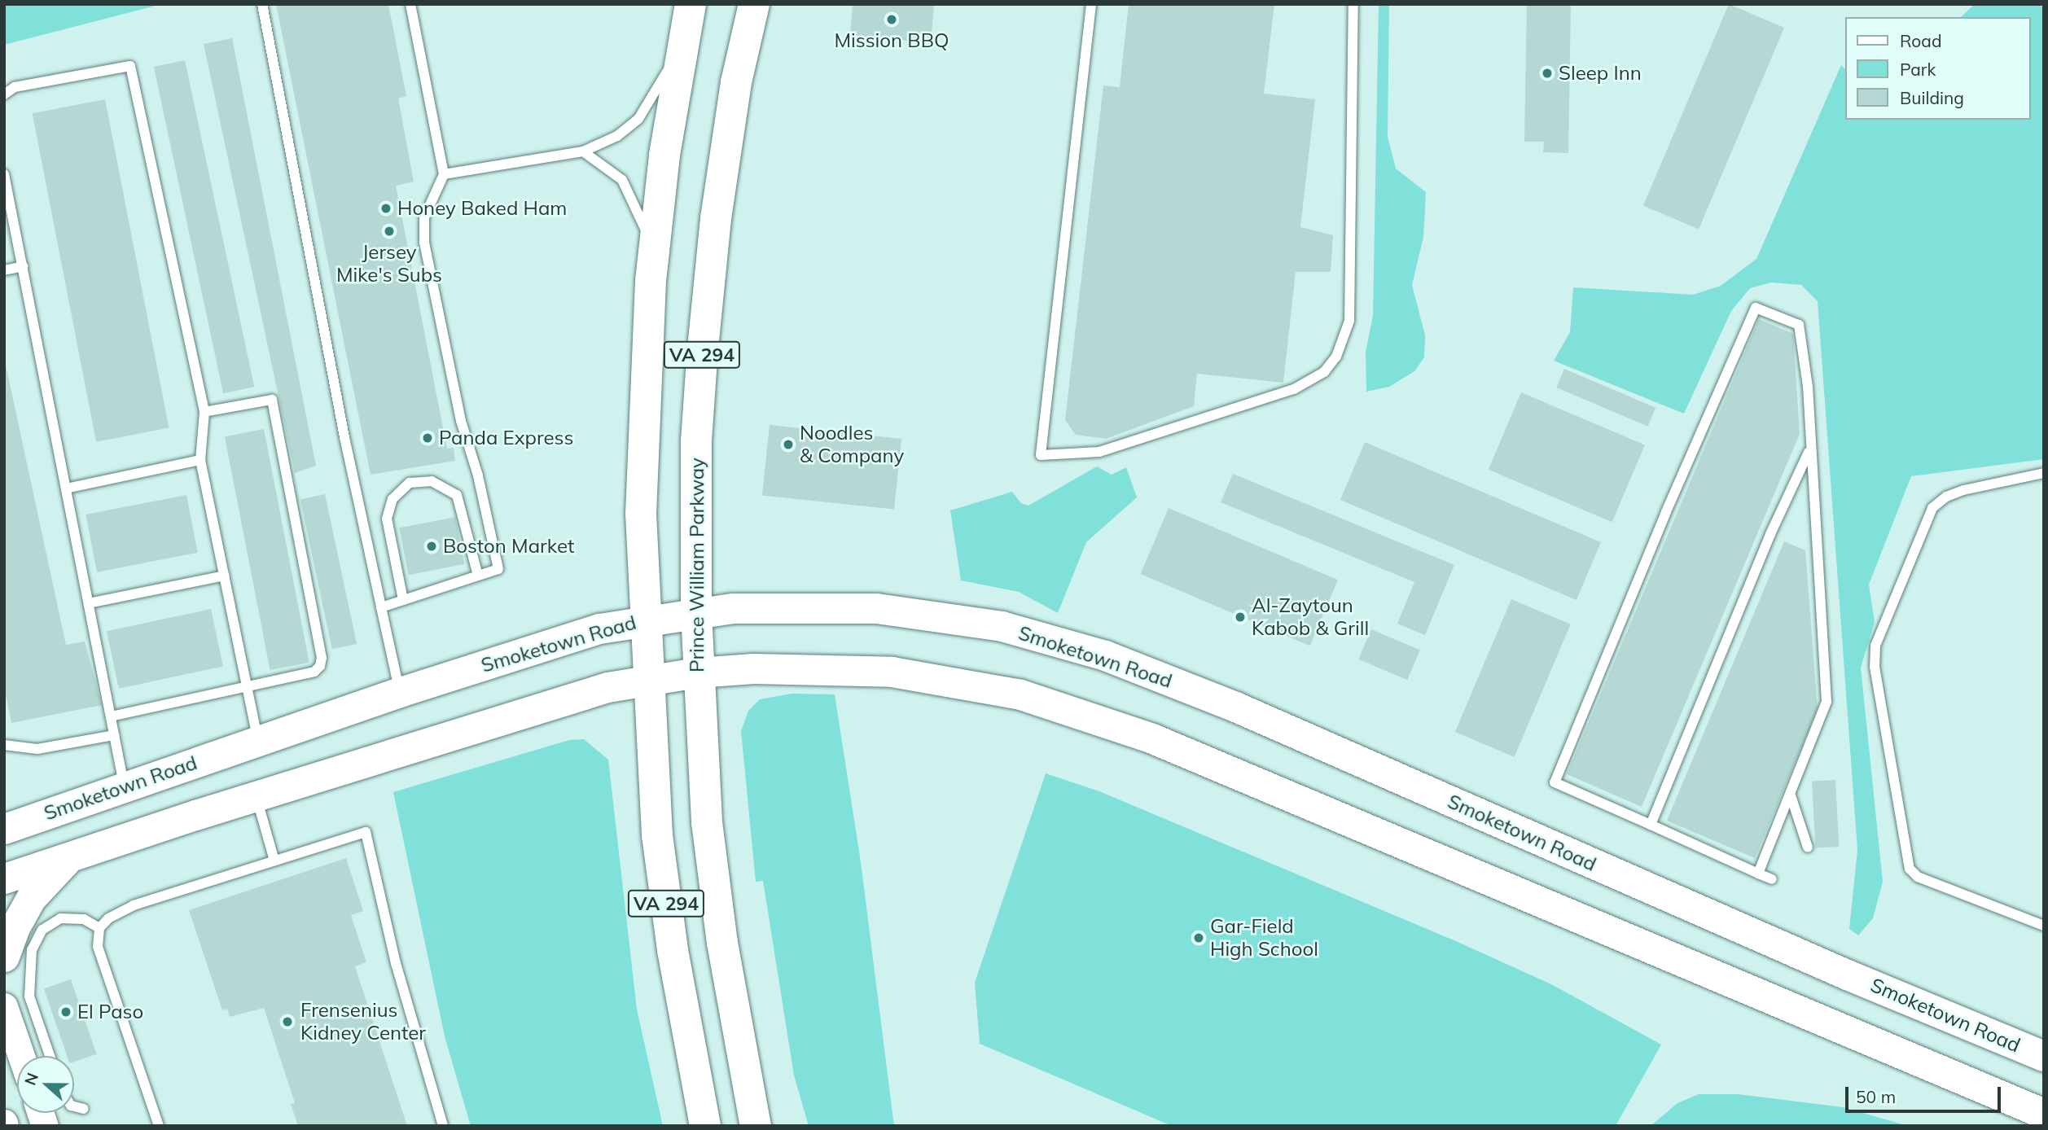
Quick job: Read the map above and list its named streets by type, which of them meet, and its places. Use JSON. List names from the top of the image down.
{
  "streets": {
    "highway": ["VA 294", "Prince William Parkway"],
    "main road": ["Smoketown Road"]
  },
  "crossings": [
    ["VA 294", "Smoketown Road"],
    ["Prince William Parkway", "Smoketown Road"]
  ],
  "places": [
    "Mission BBQ",
    "Sleep Inn",
    "Honey Baked Ham",
    "Jersey Mike's Subs",
    "Panda Express",
    "Noodles & Company",
    "Boston Market",
    "Al-Zaytoun Kabob & Grill",
    "Gar-Field High School",
    "El Paso",
    "Frensenius Kidney Center"
  ],
  "legend": ["Road", "Park", "Building"],
  "scale_bar": "50 m",
  "north": "left"
}
